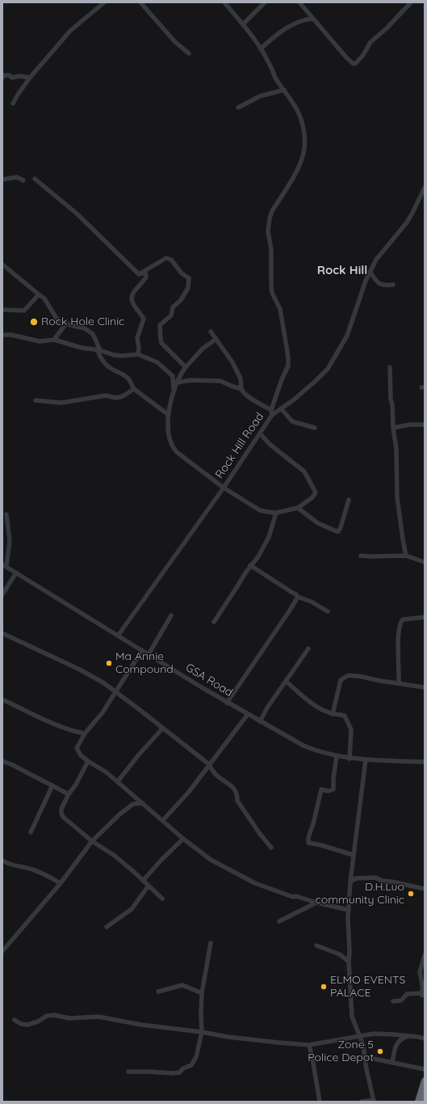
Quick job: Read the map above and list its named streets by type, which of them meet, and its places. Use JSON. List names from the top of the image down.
{
  "streets": {
    "street": ["Rock Hill Road", "GSA Road"]
  },
  "crossings": [
    ["Rock Hill Road", "GSA Road"]
  ],
  "districts": ["Rock Hill"],
  "places": [
    "Rock Hole Clinic",
    "Ma Annie Compound",
    "D.H.Luo community Clinic",
    "ELMO EVENTS PALACE",
    "Zone 5 Police Depot"
  ]
}
